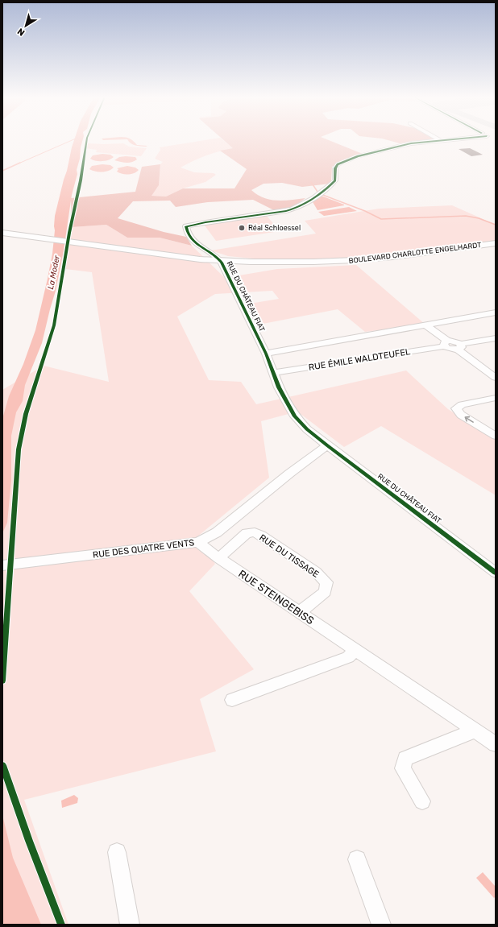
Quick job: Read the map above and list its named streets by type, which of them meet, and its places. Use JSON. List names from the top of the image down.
{
  "streets": {
    "main road": ["BOULEVARD CHARLOTTE ENGELHARDT"],
    "street": [
      "RUE DU CHÂTEAU FIAT",
      "RUE ÉMILE WALDTEUFEL",
      "RUE DES QUATRE VENTS",
      "RUE DU TISSAGE",
      "RUE STEINGEBISS"
    ]
  },
  "crossings": [
    ["BOULEVARD CHARLOTTE ENGELHARDT", "RUE DU CHÂTEAU FIAT"],
    ["RUE DU CHÂTEAU FIAT", "RUE ÉMILE WALDTEUFEL"],
    ["RUE DU CHÂTEAU FIAT", "RUE DES QUATRE VENTS"],
    ["RUE DES QUATRE VENTS", "RUE STEINGEBISS"],
    ["RUE DU TISSAGE", "RUE STEINGEBISS"]
  ],
  "water": ["La Moder"],
  "places": ["Réal Schloessel"],
  "north": "bottom left"
}
